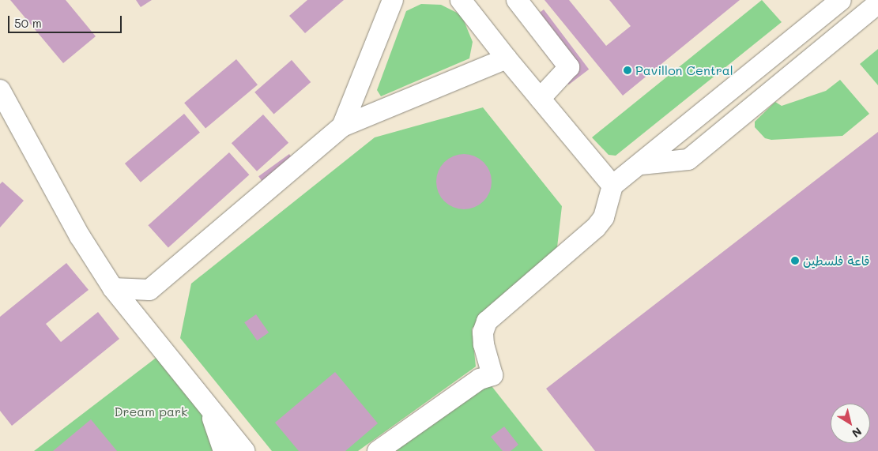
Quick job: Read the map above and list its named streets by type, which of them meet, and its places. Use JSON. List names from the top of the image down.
{
  "parks": ["Dream park"],
  "places": ["Pavillon Central", "قاعة فلسطين"],
  "scale_bar": "50 m",
  "north": "bottom right"
}
